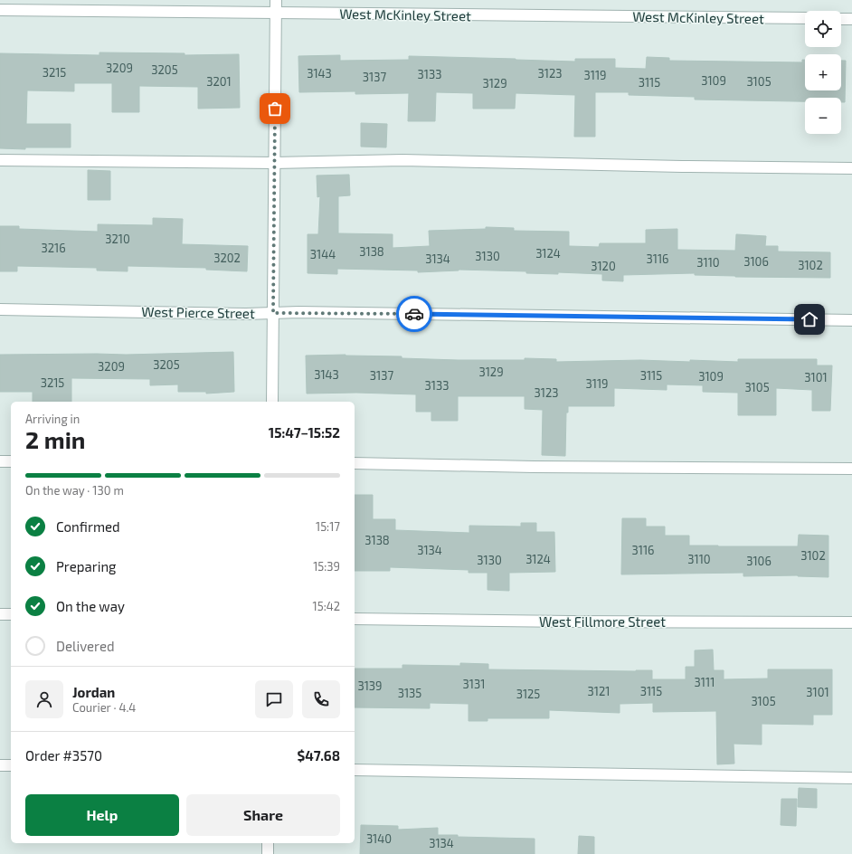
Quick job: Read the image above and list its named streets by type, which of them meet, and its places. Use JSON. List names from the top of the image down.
{
  "streets": {
    "street": ["West McKinley Street", "West Pierce Street", "West Fillmore Street"]
  },
  "house_numbers": [
    "3209",
    "3205",
    "3215",
    "3143",
    "3123",
    "3133",
    "3119",
    "3137",
    "3109",
    "3201",
    "3105",
    "3115",
    "3129",
    "3210",
    "3216",
    "3138",
    "3124",
    "3144",
    "3130",
    "3202",
    "3134",
    "3116",
    "3106",
    "3110",
    "3102",
    "3120",
    "3205",
    "3209",
    "3129",
    "3143",
    "3137",
    "3115",
    "3109",
    "3101",
    "3215",
    "3119",
    "3133",
    "3105",
    "3123",
    "3138",
    "3134",
    "3116",
    "3102",
    "3124",
    "3110",
    "3130",
    "3106",
    "3111",
    "3131",
    "3139",
    "3121",
    "3115",
    "3101",
    "3135",
    "3125",
    "3105",
    "3140",
    "3134"
  ],
  "page": {
    "map_buttons": ["+", "−"],
    "heading": ["2 min", "Arriving in", "15:47–15:52"],
    "panel": [
      "Jordan",
      "Courier · 4.4",
      "Order #3570",
      "$47.68"
    ],
    "bar": "On the way · 130 m",
    "list": [
      ["Confirmed", "15:17"],
      ["Preparing", "15:39"],
      ["On the way", "15:42"],
      "Delivered"
    ],
    "buttons": ["Help", "Share"]
  }
}
